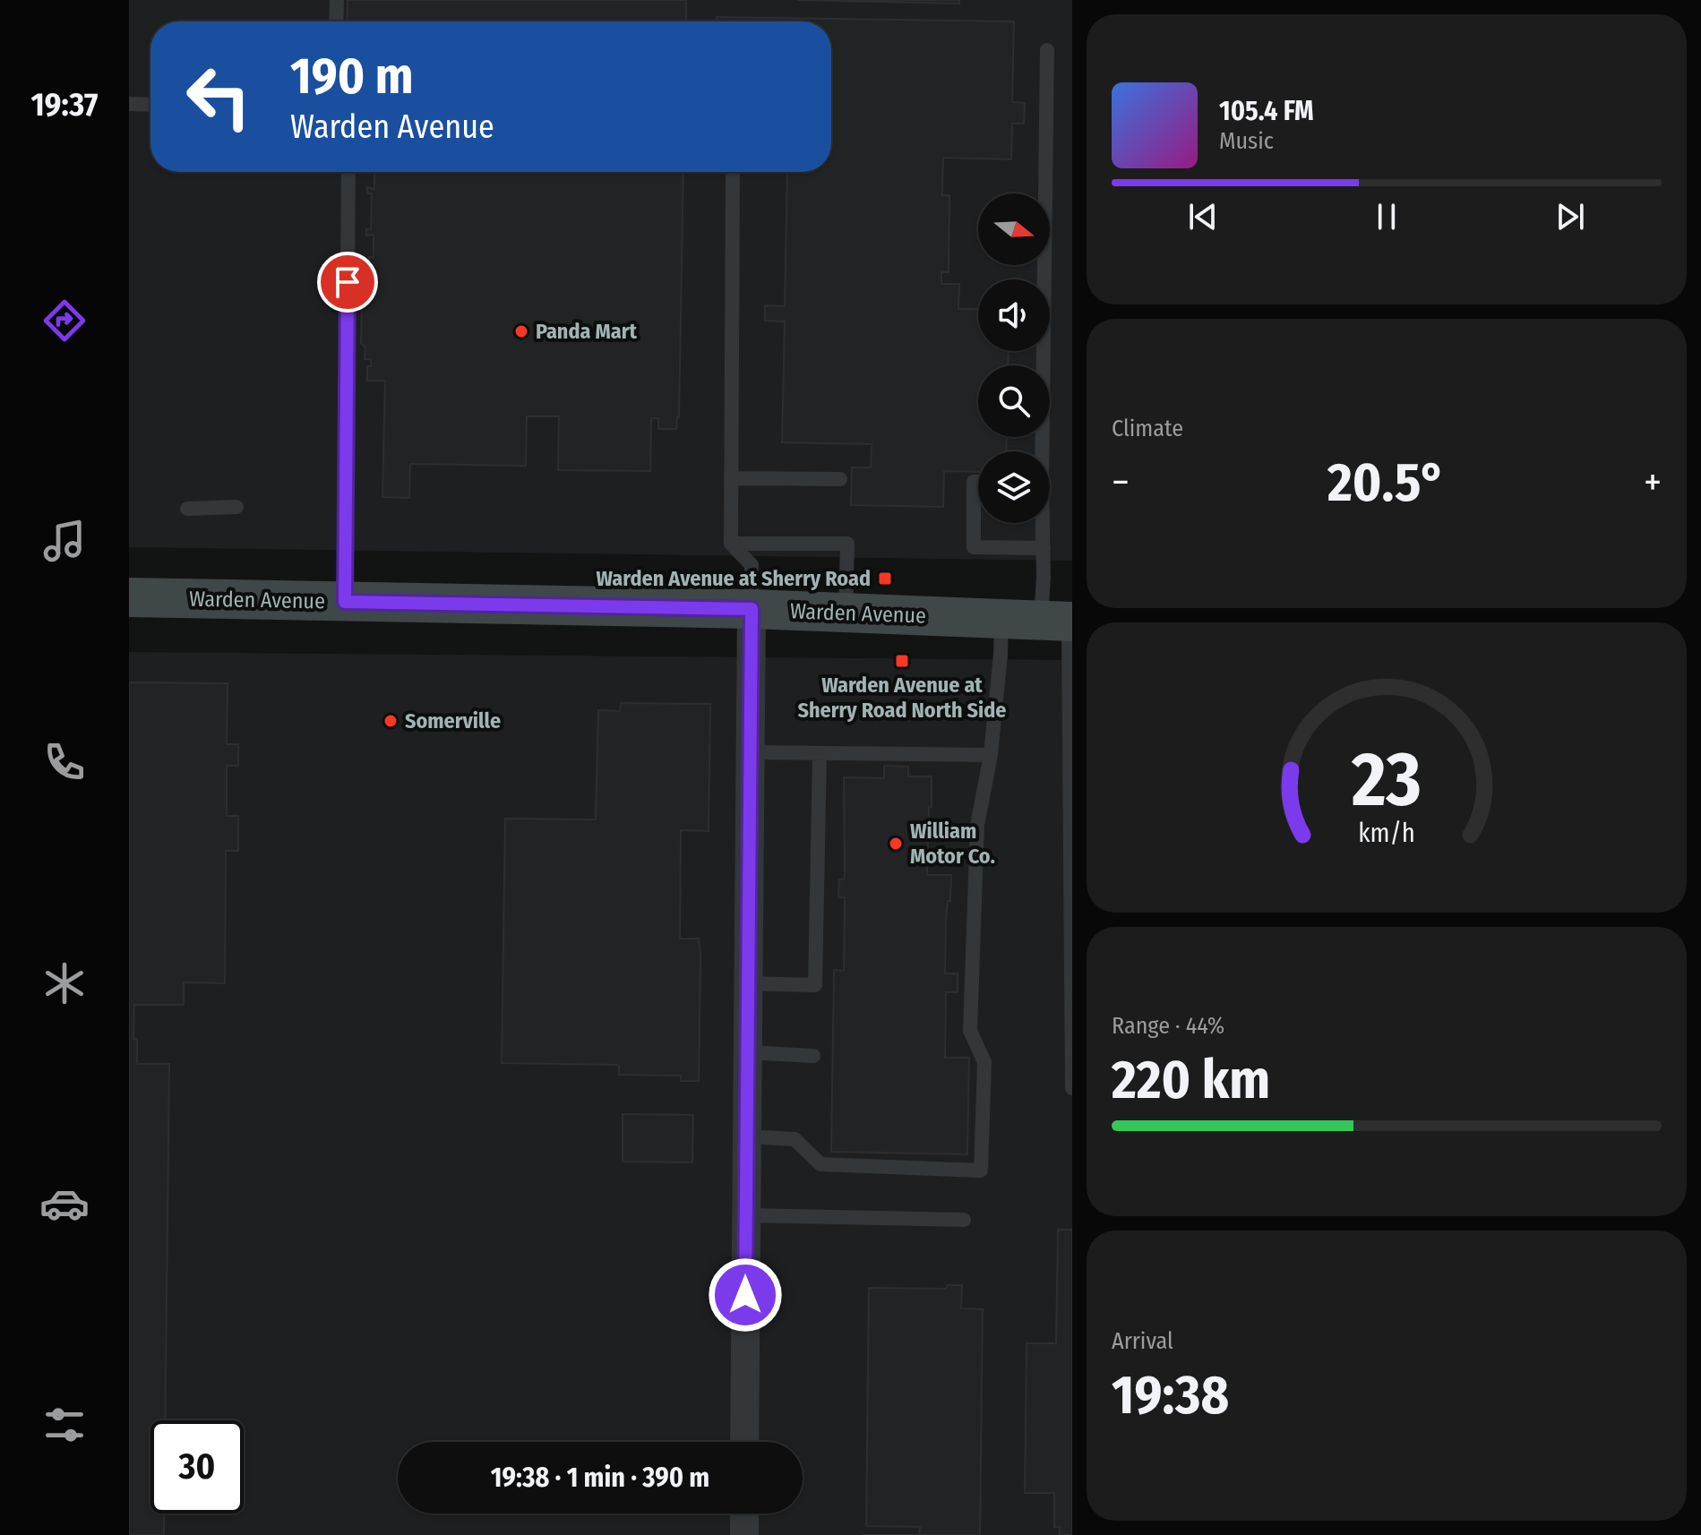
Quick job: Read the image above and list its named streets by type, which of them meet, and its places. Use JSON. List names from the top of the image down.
{
  "streets": {
    "main road": ["Warden Avenue"]
  },
  "places": {
    "other": ["Panda Mart", "Somerville", "William Motor Co."],
    "transit": ["Warden Avenue at Sherry Road", "Warden Avenue at Sherry Road North Side"]
  },
  "north": "right",
  "page": {
    "tabs": "19:37",
    "turn": ["190 m", "Warden Avenue"],
    "song": ["105.4 FM", "Music"],
    "tile": [
      "Climate",
      ["Range · 44%", "220 km"],
      ["Arrival", "19:38"]
    ],
    "heat": ["−", "20.5°", "+"],
    "limit": "30",
    "trip": "19:38 · 1 min · 390 m",
    "gauge": ["23", "km/h"]
  }
}
